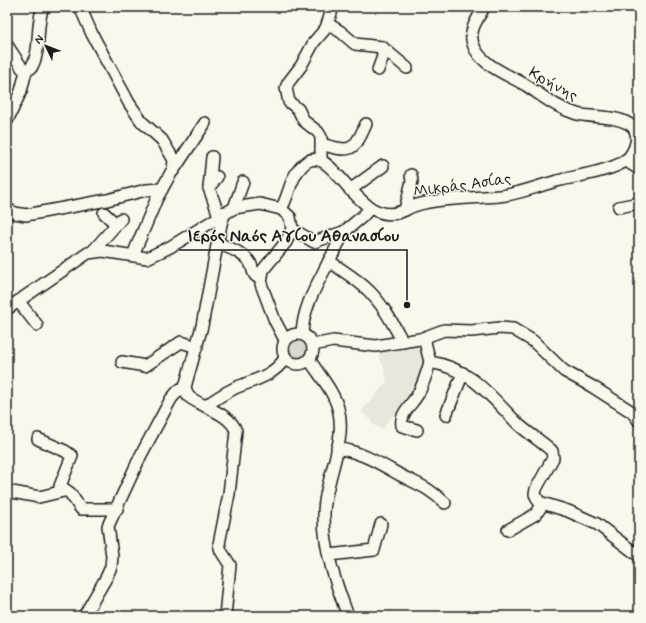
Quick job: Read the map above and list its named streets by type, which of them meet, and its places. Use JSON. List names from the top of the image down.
{
  "streets": {
    "street": ["Κρήνης", "Μικράς Ασίας"]
  },
  "crossings": [
    ["Κρήνης", "Μικράς Ασίας"]
  ],
  "places": ["Ιερός Ναός Αγίου Αθανασίου"],
  "north": "top left"
}
